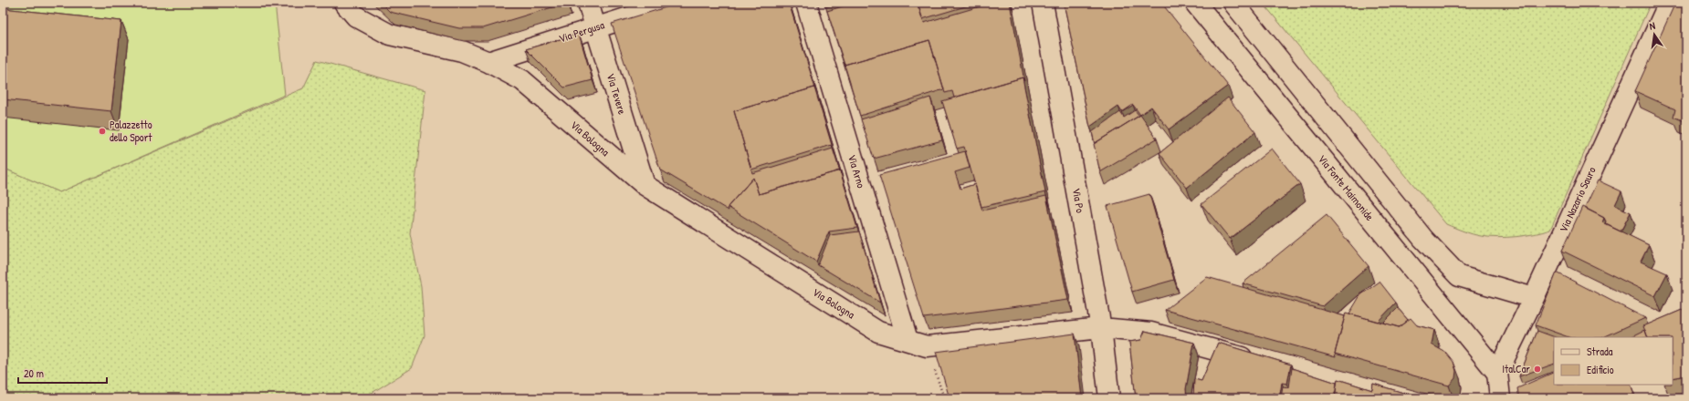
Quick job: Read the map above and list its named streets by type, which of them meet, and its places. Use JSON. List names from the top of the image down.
{
  "streets": {
    "street": [
      "Via Pergusa",
      "Via Tevere",
      "Via Bologna",
      "Via Arno",
      "Via Fonte Maimonide",
      "Via Nazario Sauro",
      "Via Po"
    ]
  },
  "crossings": [
    ["Via Pergusa", "Via Tevere"],
    ["Via Pergusa", "Via Bologna"],
    ["Via Tevere", "Via Bologna"],
    ["Via Bologna", "Via Arno"],
    ["Via Bologna", "Via Po"],
    ["Via Fonte Maimonide", "Via Nazario Sauro"]
  ],
  "places": ["Palazzetto dello Sport", "ItalCar"],
  "legend": ["Strada", "Edificio"],
  "scale_bar": "20 m",
  "north": "top"
}
